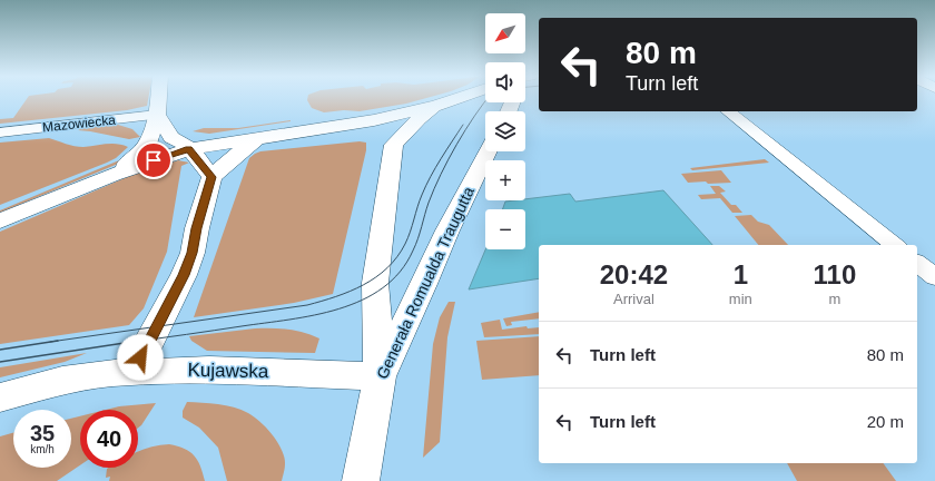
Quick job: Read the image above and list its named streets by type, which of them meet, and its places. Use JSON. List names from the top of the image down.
{
  "streets": {
    "main road": ["Generała Romualda Traugutta", "Kujawska"],
    "street": ["Mazowiecka"]
  },
  "crossings": [
    ["Generała Romualda Traugutta", "Kujawska"]
  ],
  "north": "bottom left",
  "page": {
    "map_buttons": ["+", "−"],
    "turn": ["80 m", "Turn left"],
    "eta": [
      "20:42",
      "Arrival",
      "1",
      "min",
      "110",
      "m"
    ],
    "list": [
      {
        "name": "Turn left",
        "value": "80 m"
      },
      {
        "name": "Turn left",
        "value": "20 m"
      }
    ],
    "speed": "35 km/h",
    "limit": "40"
  }
}
